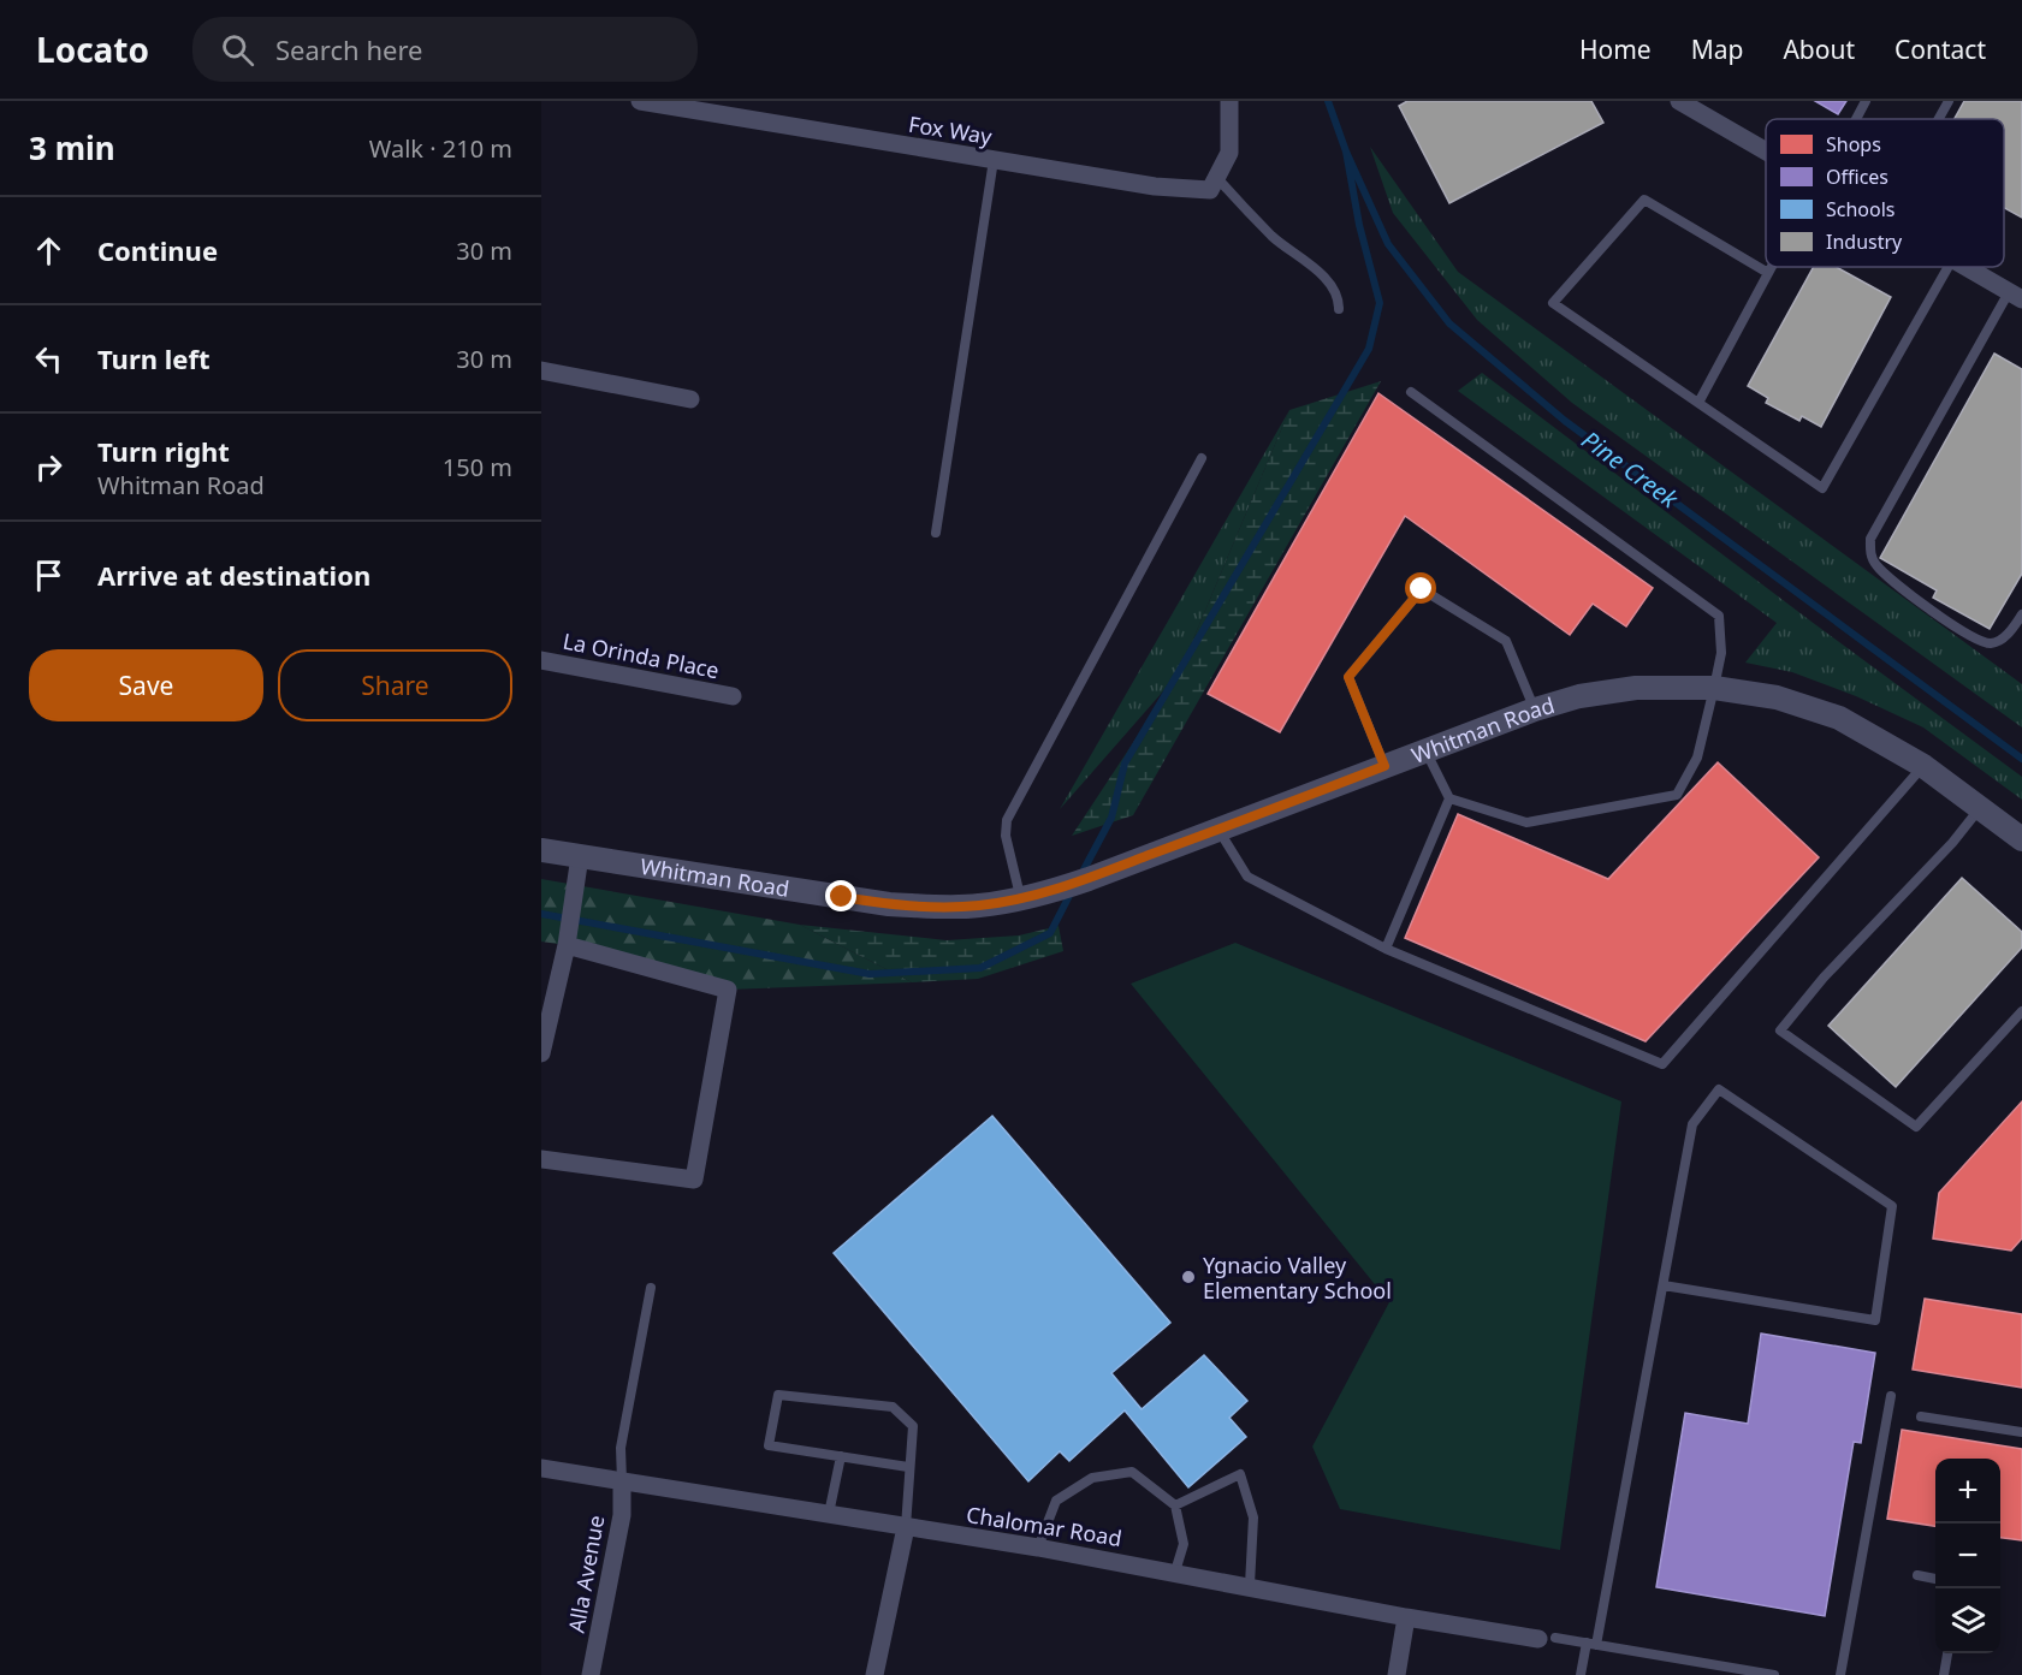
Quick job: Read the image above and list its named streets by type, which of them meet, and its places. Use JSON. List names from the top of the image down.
{
  "streets": {
    "street": [
      "Fox Way",
      "La Orinda Place",
      "Whitman Road",
      "Chalomar Road",
      "Alla Avenue"
    ]
  },
  "crossings": [
    ["Chalomar Road", "Alla Avenue"]
  ],
  "water": ["Pine Creek"],
  "places": ["Ygnacio Valley Elementary School"],
  "legend": [
    "Shops",
    "Offices",
    "Schools",
    "Industry"
  ],
  "page": {
    "header": "Locato",
    "search": "Search here",
    "nav": [
      "Home",
      "Map",
      "About",
      "Contact"
    ],
    "heading": ["3 min", "Walk · 210 m"],
    "list": [
      ["Continue", "30 m"],
      ["Turn left", "30 m"],
      ["Turn right", "Whitman Road", "150 m"],
      "Arrive at destination"
    ],
    "buttons": ["Save", "Share"],
    "map_buttons": ["+", "−"]
  }
}
